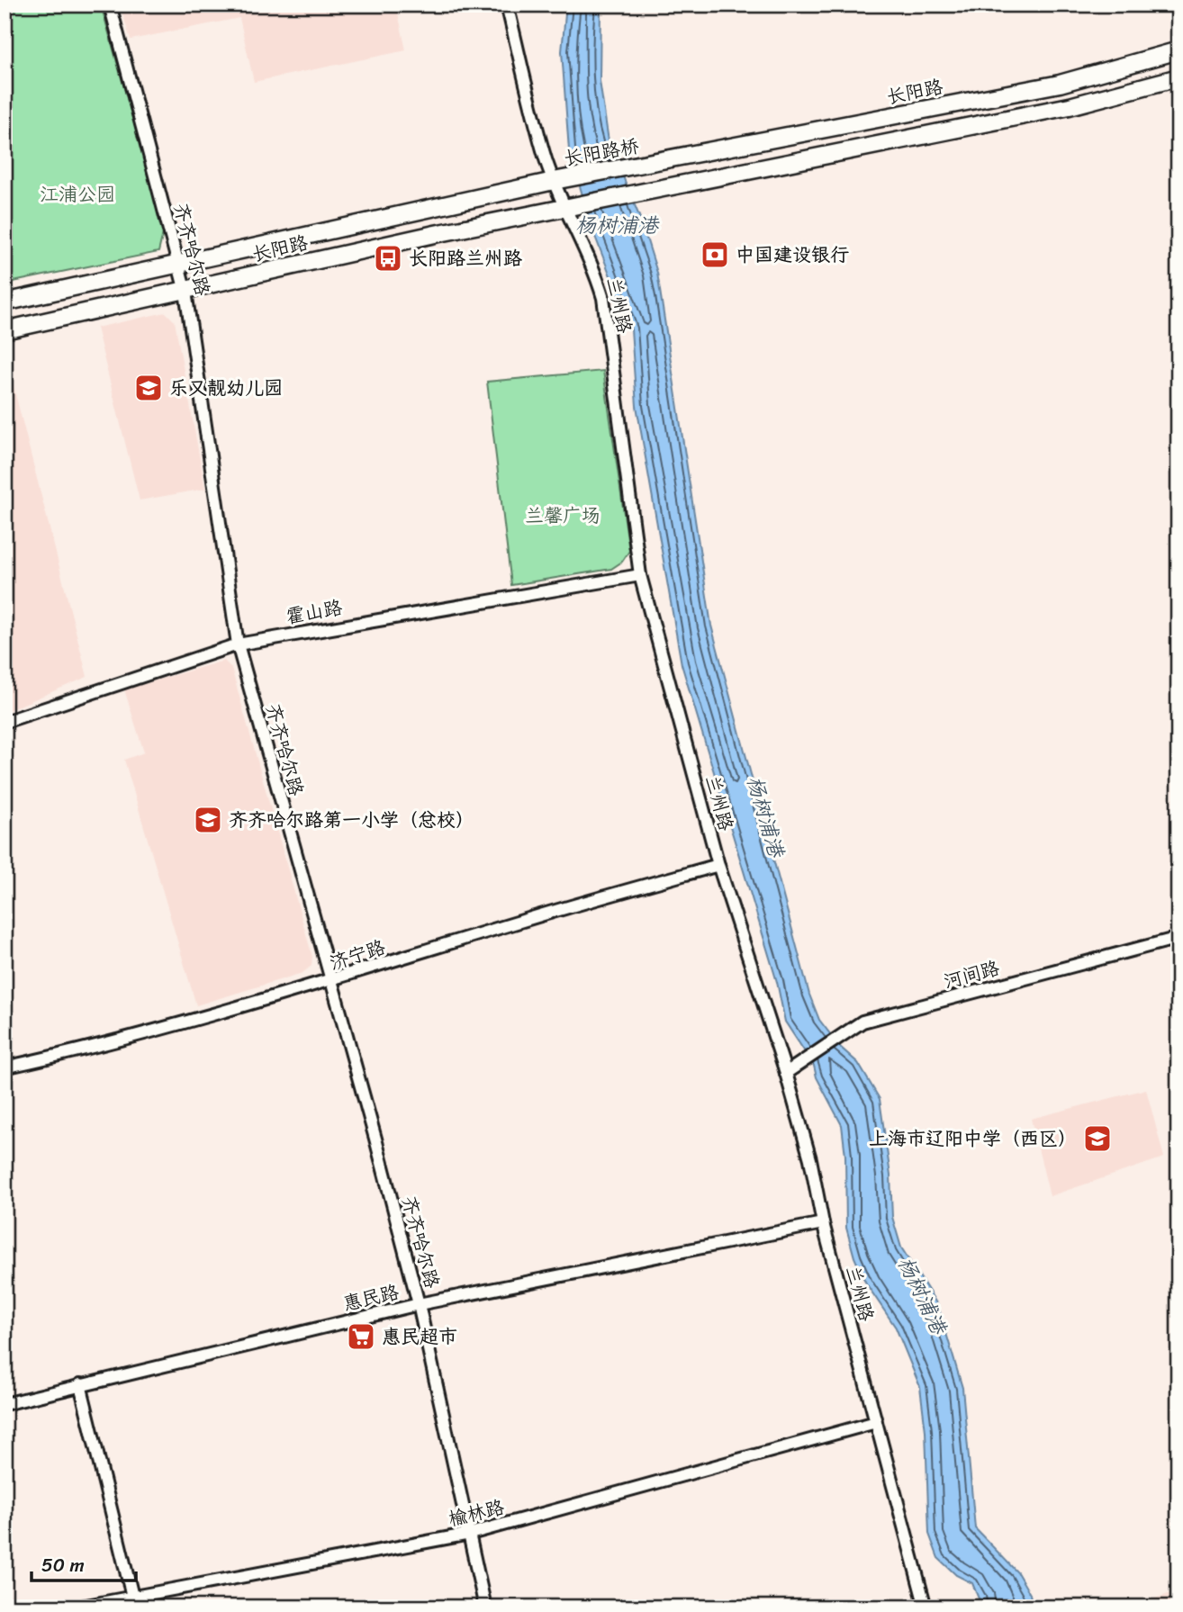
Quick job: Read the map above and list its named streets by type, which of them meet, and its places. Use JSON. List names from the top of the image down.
{
  "streets": {
    "main road": ["长阳路", "长阳路桥"],
    "street": [
      "齐齐哈尔路",
      "兰州路",
      "霍山路",
      "济宁路",
      "河间路",
      "惠民路",
      "榆林路"
    ]
  },
  "crossings": [
    ["长阳路", "长阳路桥"],
    ["长阳路", "齐齐哈尔路"],
    ["长阳路", "兰州路"],
    ["长阳路桥", "兰州路"],
    ["齐齐哈尔路", "霍山路"],
    ["齐齐哈尔路", "济宁路"],
    ["齐齐哈尔路", "惠民路"],
    ["齐齐哈尔路", "榆林路"],
    ["兰州路", "霍山路"],
    ["兰州路", "济宁路"],
    ["兰州路", "河间路"],
    ["兰州路", "惠民路"],
    ["兰州路", "榆林路"]
  ],
  "water": ["杨树浦港"],
  "parks": ["江浦公园", "兰馨广场"],
  "places": {
    "bank": ["中国建设银行"],
    "bus stop": ["长阳路兰州路"],
    "school or university": ["乐又靓幼儿园", "齐齐哈尔路第一小学（总校）", "上海市辽阳中学（西区）"],
    "supermarket": ["惠民超市"]
  },
  "scale_bar": "50 m"
}
